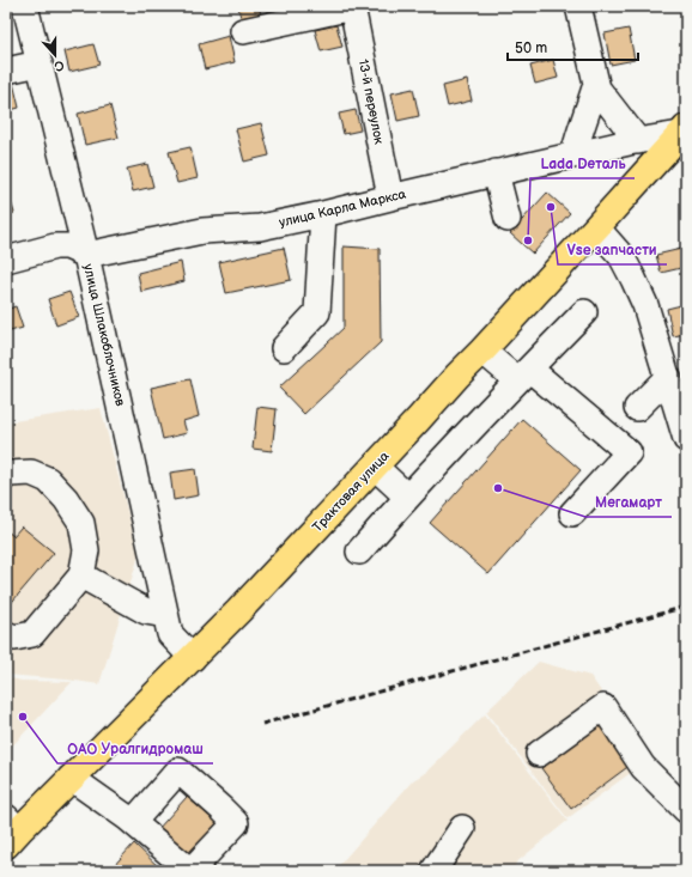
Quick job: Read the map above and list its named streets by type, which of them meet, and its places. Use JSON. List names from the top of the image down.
{
  "streets": {
    "main road": ["Трактовая улица"],
    "street": ["13-й переулок", "улица Карла Маркса", "улица Шлакоблочников"]
  },
  "crossings": [
    ["13-й переулок", "улица Карла Маркса"],
    ["улица Карла Маркса", "улица Шлакоблочников"],
    ["улица Карла Маркса", "Трактовая улица"],
    ["улица Шлакоблочников", "Трактовая улица"]
  ],
  "places": [
    "Vse запчасти",
    "Lada Dеталь",
    "Мегамарт",
    "ОАО Уралгидромаш"
  ],
  "scale_bar": "50 m",
  "north": "bottom"
}
